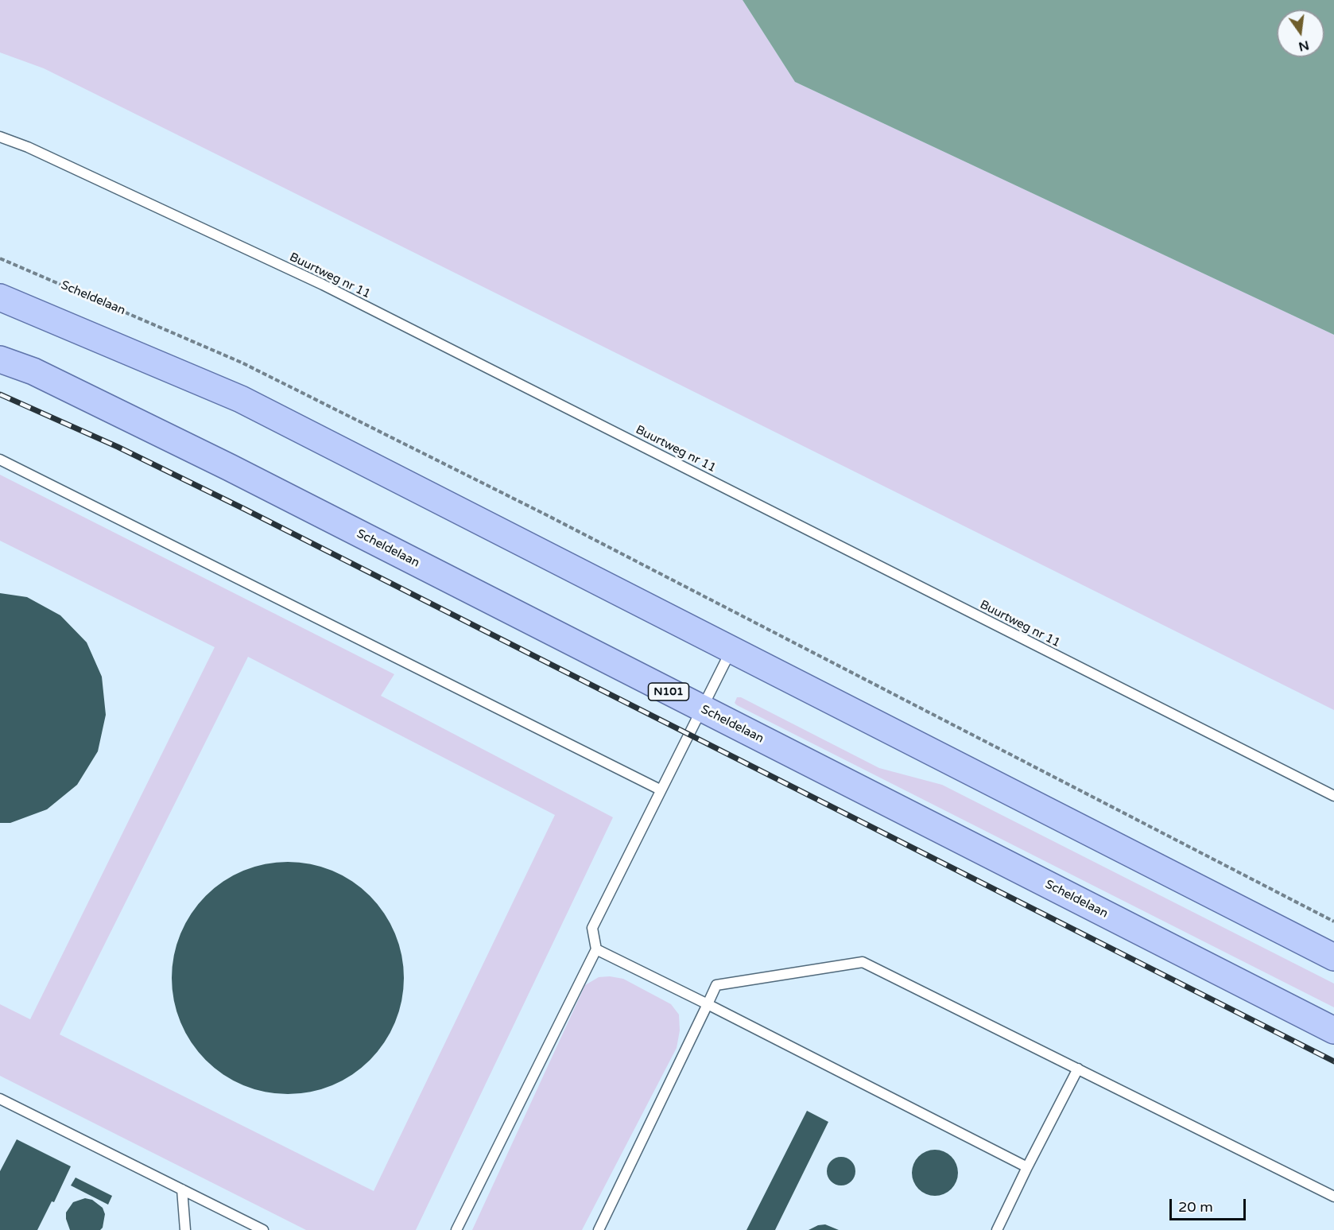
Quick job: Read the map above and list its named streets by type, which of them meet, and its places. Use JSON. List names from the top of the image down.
{
  "streets": {
    "main road": ["Scheldelaan", "N101"],
    "lane": ["Buurtweg nr 11"]
  },
  "scale_bar": "20 m",
  "north": "bottom"
}
